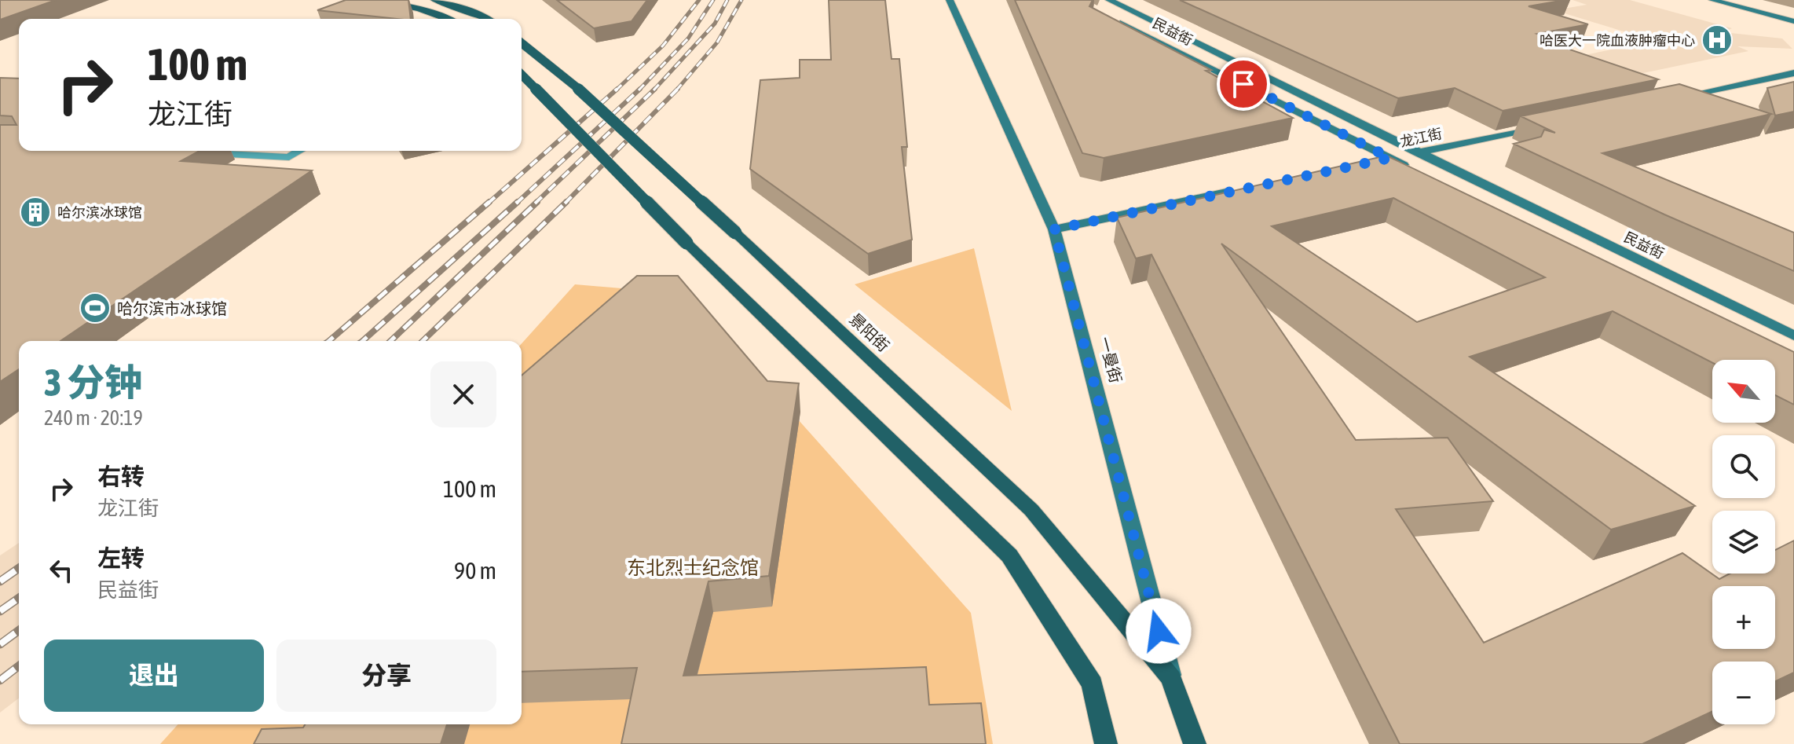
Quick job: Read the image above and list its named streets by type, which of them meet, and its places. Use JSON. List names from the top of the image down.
{
  "streets": {
    "main road": [
      "民益街",
      "龙江街",
      "景阳街",
      "一曼街"
    ]
  },
  "crossings": [
    ["民益街", "龙江街"],
    ["景阳街", "一曼街"]
  ],
  "parks": ["东北烈士纪念馆"],
  "places": {
    "hospital": ["哈医大一院血液肿瘤中心"],
    "building": ["哈尔滨冰球馆"],
    "sports": ["哈尔滨市冰球馆"]
  },
  "north": "top left",
  "page": {
    "turn": ["100 m", "龙江街"],
    "heading": ["3 分钟", "240 m · 20:19"],
    "map_buttons": ["+", "−"],
    "list": [
      {
        "name": "右转",
        "note": "龙江街",
        "value": "100 m"
      },
      {
        "name": "左转",
        "note": "民益街",
        "value": "90 m"
      }
    ],
    "buttons": ["退出", "分享"]
  }
}
